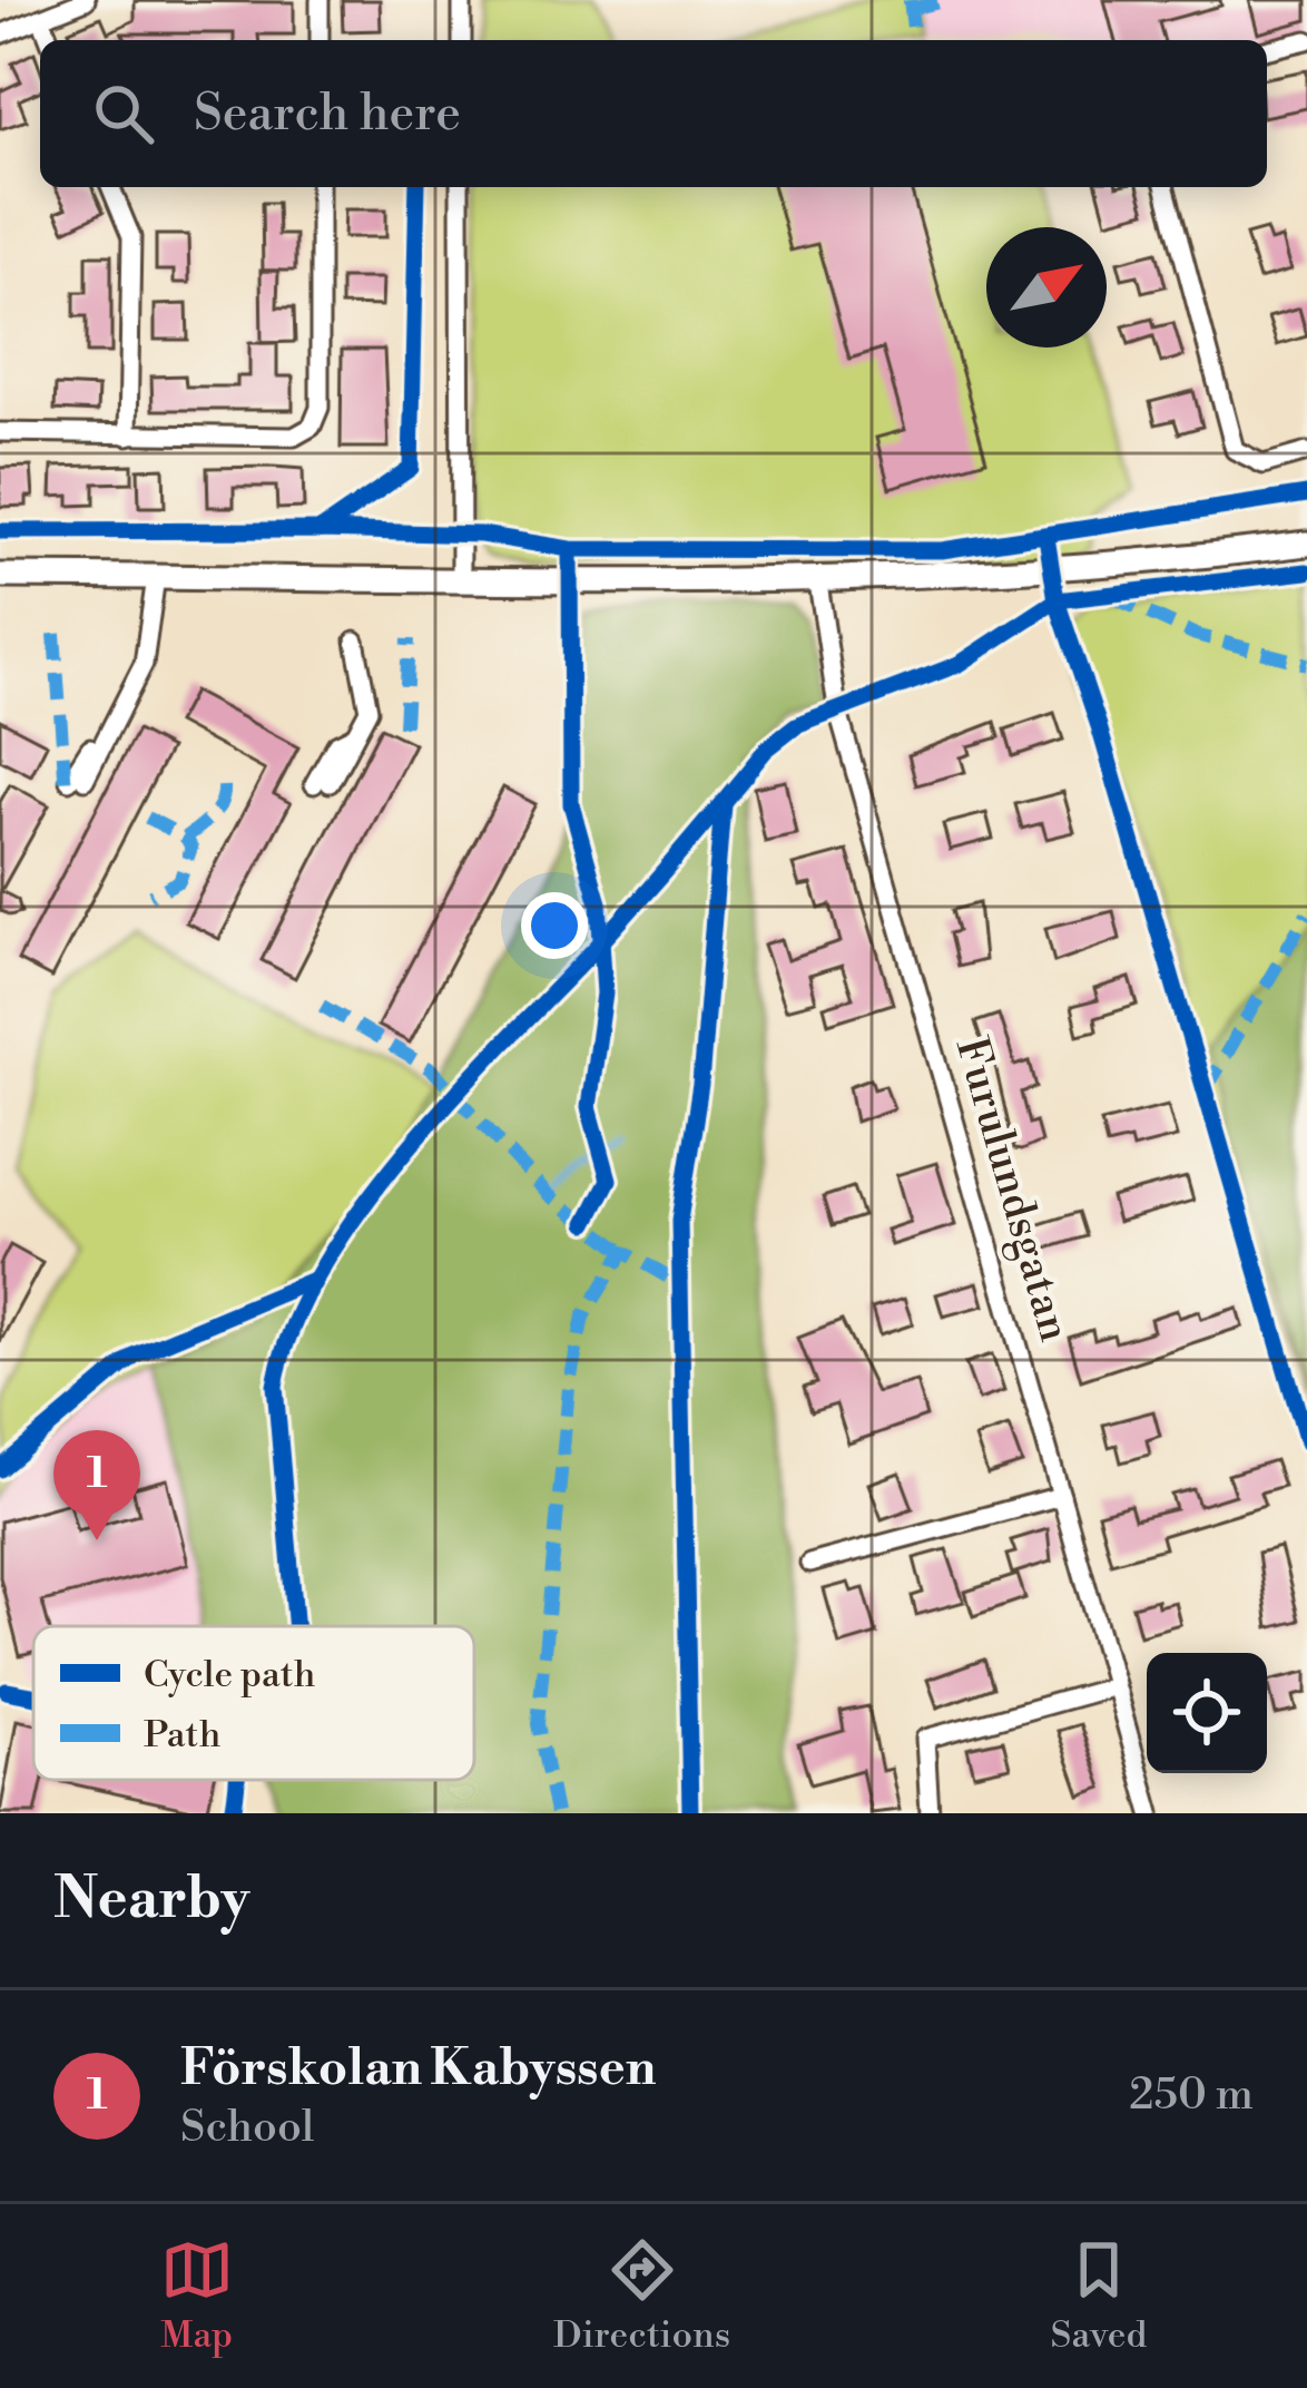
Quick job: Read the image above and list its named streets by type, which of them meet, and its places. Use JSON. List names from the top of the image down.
{
  "streets": {
    "street": ["Furulundsgatan"]
  },
  "legend": ["Cycle path", "Path"],
  "north": "top right",
  "page": {
    "search": "Search here",
    "pins": "1",
    "heading": "Nearby",
    "list": [
      {
        "mark": "1",
        "name": "Förskolan Kabyssen",
        "note": "School",
        "value": "250 m"
      }
    ],
    "nav": ["Map", "Directions", "Saved"]
  }
}
